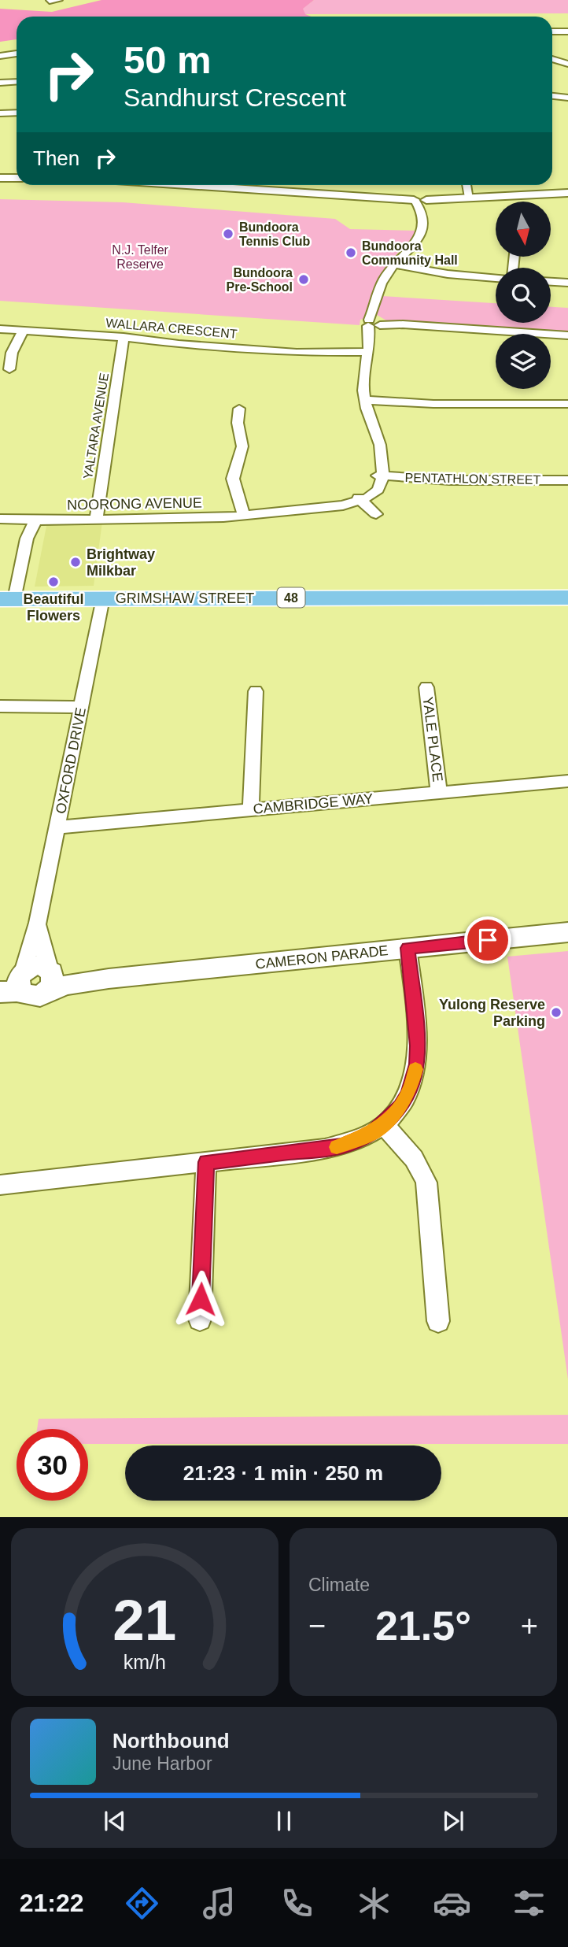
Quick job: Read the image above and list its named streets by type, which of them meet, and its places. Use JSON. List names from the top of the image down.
{
  "streets": {
    "main road": ["48", "GRIMSHAW STREET"],
    "street": [
      "WALLARA CRESCENT",
      "YALTARA AVENUE",
      "PENTATHLON STREET",
      "NOORONG AVENUE",
      "YALE PLACE",
      "OXFORD DRIVE",
      "CAMBRIDGE WAY",
      "CAMERON PARADE"
    ]
  },
  "crossings": [
    ["WALLARA CRESCENT", "YALTARA AVENUE"],
    ["YALTARA AVENUE", "NOORONG AVENUE"],
    ["GRIMSHAW STREET", "OXFORD DRIVE"],
    ["YALE PLACE", "CAMBRIDGE WAY"],
    ["OXFORD DRIVE", "CAMBRIDGE WAY"],
    ["OXFORD DRIVE", "CAMERON PARADE"]
  ],
  "parks": ["N.J. Telfer Reserve"],
  "places": [
    "Bundoora Tennis Club",
    "Bundoora Community Hall",
    "Bundoora Pre-School",
    "Brightway Milkbar",
    "Beautiful Flowers",
    "Yulong Reserve Parking"
  ],
  "north": "bottom",
  "page": {
    "turn": ["50 m", "Sandhurst Crescent"],
    "then": "Then",
    "limit": "30",
    "trip": "21:23 · 1 min · 250 m",
    "tile": "Climate",
    "heat": ["−", "21.5°", "+"],
    "song": ["Northbound", "June Harbor"],
    "tabs": "21:22",
    "gauge": ["21", "km/h"]
  }
}
